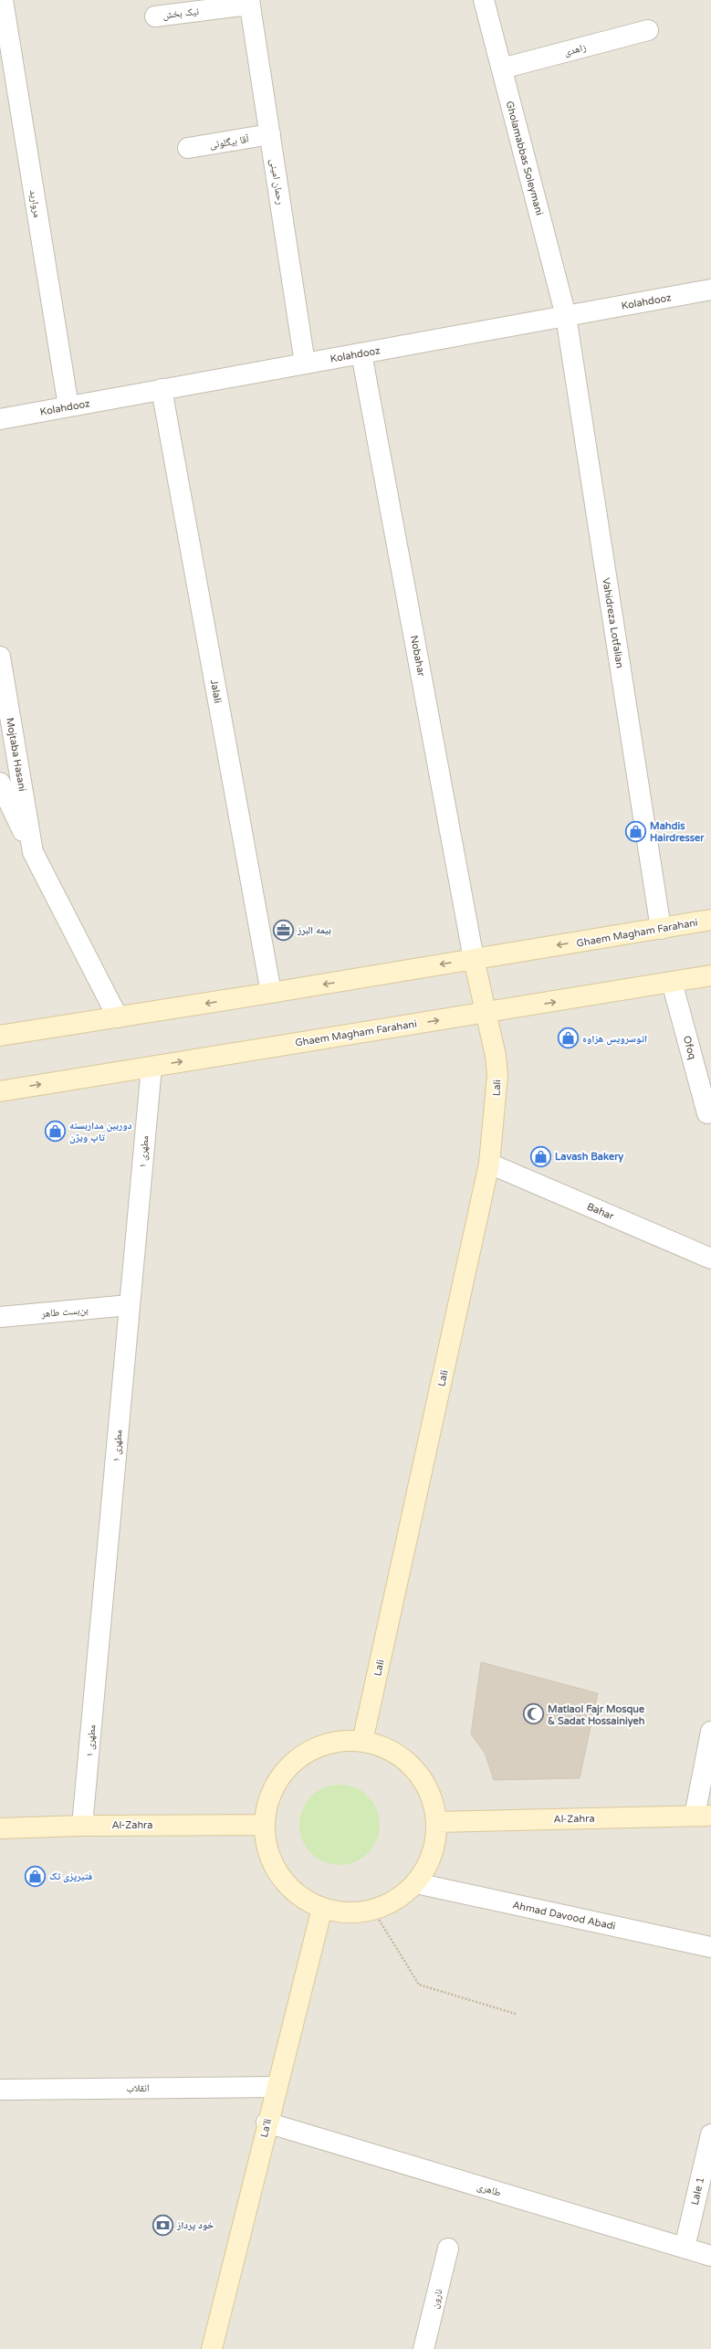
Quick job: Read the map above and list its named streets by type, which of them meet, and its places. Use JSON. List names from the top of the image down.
{
  "streets": {
    "street": [
      "نیک بخش",
      "زاهدی",
      "آقا بیگلوئی",
      "Gholamabbas Soleymani",
      "رحمان امینی",
      "مروارید",
      "Kolahdooz",
      "Vahidreza Lotfalian",
      "Nobahar",
      "Jalali",
      "Mojtaba Hasani",
      "Ghaem Magham Farahani",
      "Ofoq",
      "Lali",
      "مطهری ۱",
      "Bahar",
      "بن‌بست طاهر",
      "Al-Zahra",
      "Ahmad Davood Abadi",
      "انقلاب",
      "La'li",
      "طاهری",
      "Lale 1",
      "نارون"
    ]
  },
  "crossings": [
    ["نیک بخش", "رحمان امینی"],
    ["زاهدی", "Gholamabbas Soleymani"],
    ["آقا بیگلوئی", "رحمان امینی"],
    ["Gholamabbas Soleymani", "Kolahdooz"],
    ["Gholamabbas Soleymani", "Vahidreza Lotfalian"],
    ["رحمان امینی", "Kolahdooz"],
    ["مروارید", "Kolahdooz"],
    ["Kolahdooz", "Vahidreza Lotfalian"],
    ["Kolahdooz", "Nobahar"],
    ["Kolahdooz", "Jalali"],
    ["Vahidreza Lotfalian", "Ghaem Magham Farahani"],
    ["Nobahar", "Ghaem Magham Farahani"],
    ["Nobahar", "Lali"],
    ["Jalali", "Ghaem Magham Farahani"],
    ["Mojtaba Hasani", "Ghaem Magham Farahani"],
    ["Ghaem Magham Farahani", "Ofoq"],
    ["Ghaem Magham Farahani", "Lali"],
    ["Ghaem Magham Farahani", "مطهری ۱"],
    ["Lali", "Bahar"],
    ["مطهری ۱", "بن‌بست طاهر"],
    ["مطهری ۱", "Al-Zahra"],
    ["انقلاب", "La'li"],
    ["La'li", "طاهری"],
    ["طاهری", "Lale 1"]
  ],
  "places": {
    "shop": [
      "Mahdis Hairdresser",
      "اتوسرویس هزاوه",
      "دوربین مداربسته تاپ ویژن",
      "Lavash Bakery",
      "فتیرپزی تک"
    ],
    "office": ["بیمه البرز"],
    "mosque": ["Matlaol Fajr Mosque & Sadat Hossainiyeh"],
    "bank": ["خود پرداز"]
  }
}
